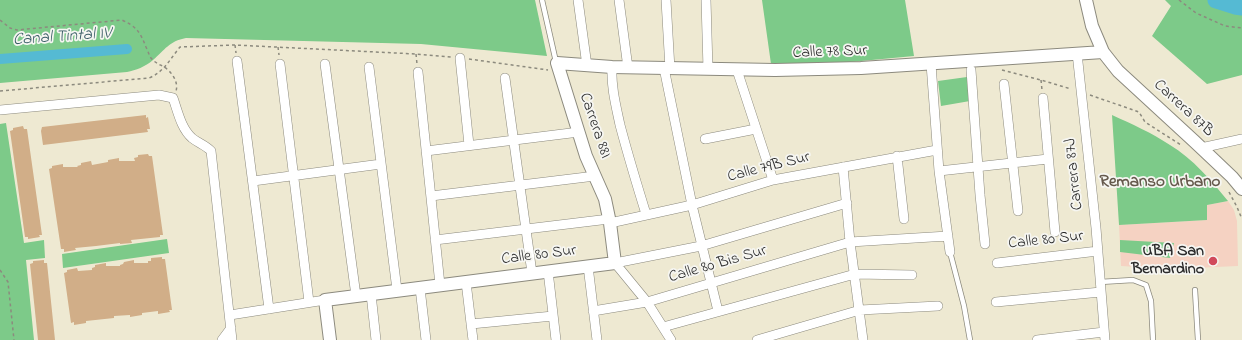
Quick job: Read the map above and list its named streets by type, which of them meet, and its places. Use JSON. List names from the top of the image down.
{
  "streets": {
    "street": [
      "Calle 78 Sur",
      "Carrera 87B",
      "Carrera 88I",
      "Calle 79B Sur",
      "Carrera 87J",
      "Calle 80 Sur",
      "Calle 80 Bis Sur"
    ]
  },
  "crossings": [
    ["Calle 78 Sur", "Carrera 87B"],
    ["Calle 78 Sur", "Carrera 88I"],
    ["Calle 78 Sur", "Carrera 87J"],
    ["Carrera 88I", "Calle 79B Sur"],
    ["Carrera 88I", "Calle 80 Sur"],
    ["Carrera 87J", "Calle 80 Sur"]
  ],
  "districts": ["Remanso Urbano"],
  "water": ["Canal Tintal IV"],
  "places": ["UBA San Bernardino"]
}
